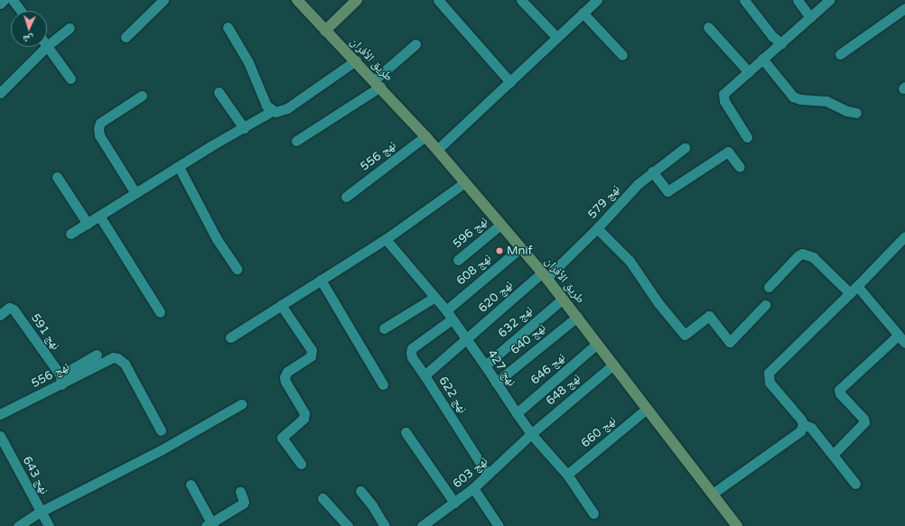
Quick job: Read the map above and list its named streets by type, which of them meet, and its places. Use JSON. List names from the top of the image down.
{
  "streets": {
    "main road": ["طريق الأفران"],
    "street": [
      "نهج 556",
      "نهج 579",
      "نهج 596",
      "نهج 608",
      "نهج 620",
      "نهج 632",
      "نهج 591",
      "نهج 640",
      "نهج 427",
      "نهج 646",
      "نهج 648",
      "نهج 622",
      "نهج 660",
      "نهج 603",
      "نهج 643"
    ]
  },
  "crossings": [
    ["طريق الأفران", "نهج 556"],
    ["طريق الأفران", "نهج 579"],
    ["طريق الأفران", "نهج 596"],
    ["طريق الأفران", "نهج 608"],
    ["طريق الأفران", "نهج 620"],
    ["طريق الأفران", "نهج 632"],
    ["طريق الأفران", "نهج 640"],
    ["طريق الأفران", "نهج 646"],
    ["طريق الأفران", "نهج 648"],
    ["طريق الأفران", "نهج 660"],
    ["نهج 556", "نهج 591"],
    ["نهج 579", "نهج 620"],
    ["نهج 608", "نهج 427"],
    ["نهج 620", "نهج 427"],
    ["نهج 620", "نهج 622"],
    ["نهج 632", "نهج 427"],
    ["نهج 640", "نهج 427"],
    ["نهج 427", "نهج 646"],
    ["نهج 427", "نهج 648"],
    ["نهج 427", "نهج 622"],
    ["نهج 427", "نهج 660"],
    ["نهج 427", "نهج 603"],
    ["نهج 648", "نهج 603"],
    ["نهج 622", "نهج 603"]
  ],
  "places": ["Mnif"],
  "north": "bottom"
}
